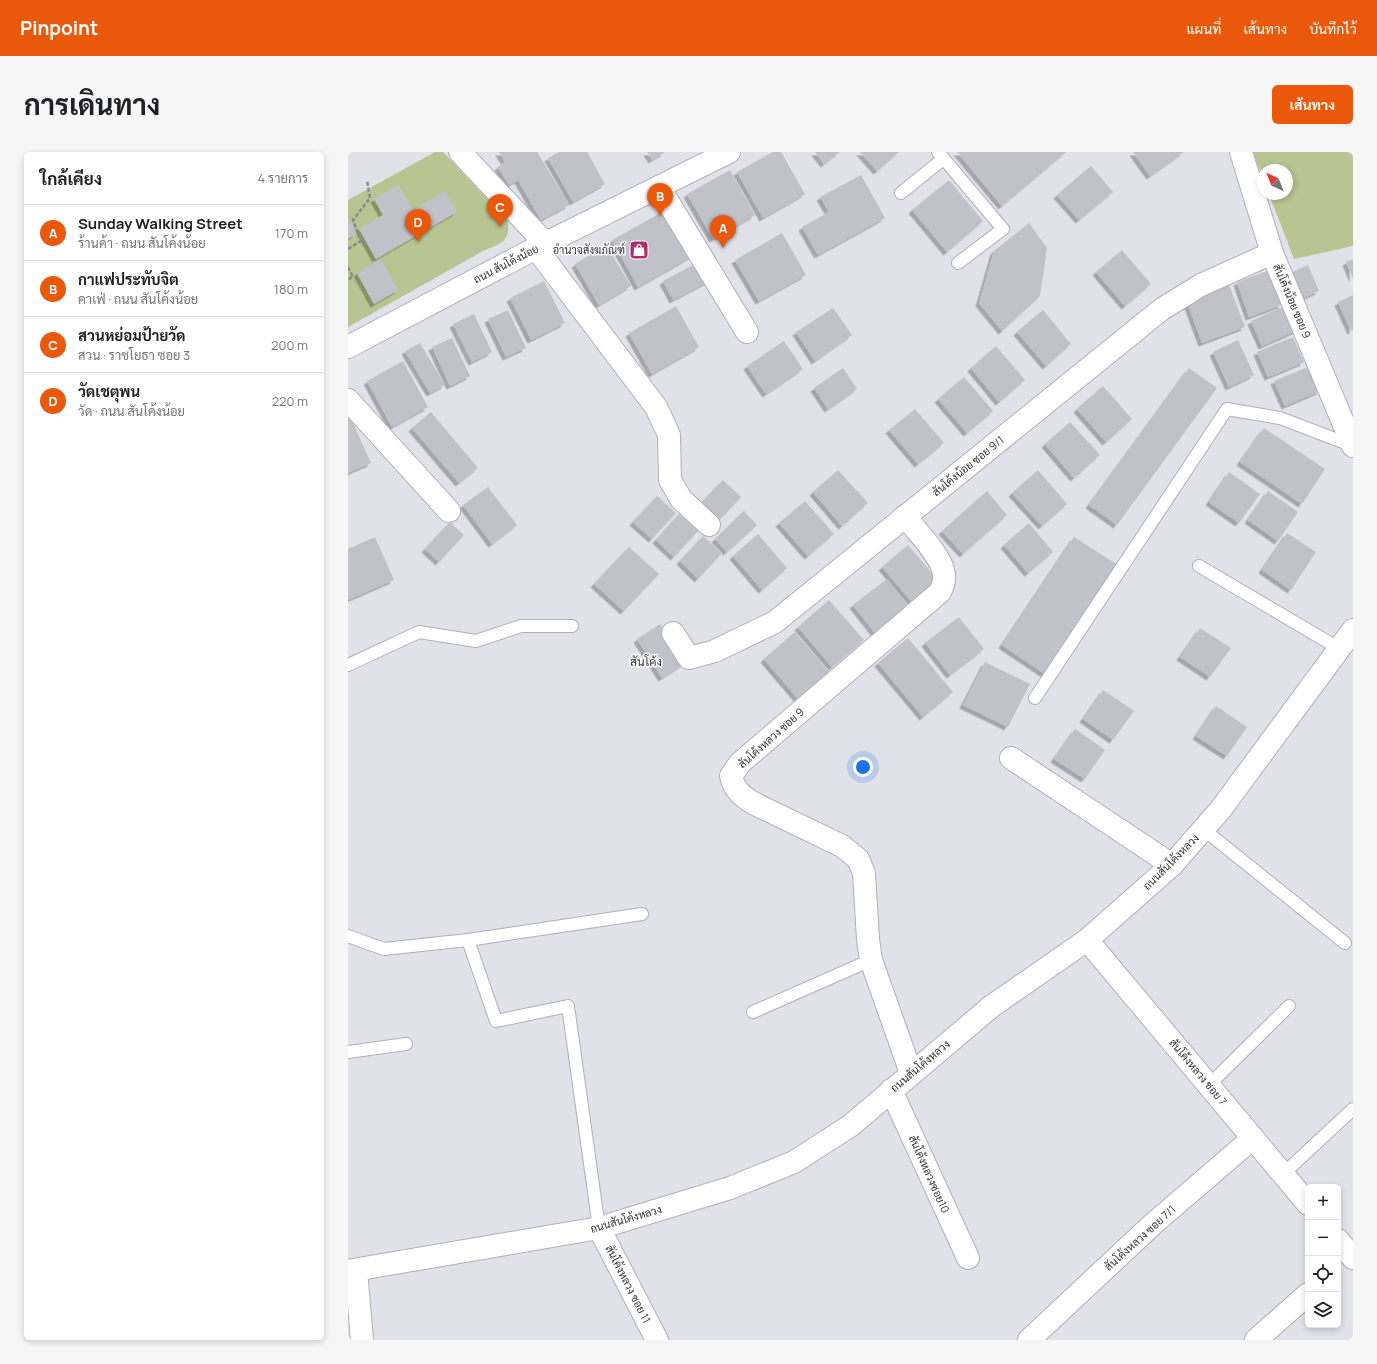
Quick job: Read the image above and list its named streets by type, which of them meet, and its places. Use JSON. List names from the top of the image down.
{
  "streets": {
    "street": [
      "ถนน สันโค้งน้อย",
      "สันโค้งน้อย ซอย 9",
      "สันโค้งน้อย ซอย 9/1",
      "สันโค้งหลวง ซอย 9",
      "ถนนสันโค้งหลวง",
      "สันโค้งหลวง ซอย 7",
      "สันโค้งหลวงซอย10",
      "สันโค้งหลวง ซอย 7/1",
      "สันโค้งหลวง ซอย 11"
    ]
  },
  "crossings": [
    ["สันโค้งน้อย ซอย 9", "สันโค้งน้อย ซอย 9/1"],
    ["สันโค้งน้อย ซอย 9/1", "สันโค้งหลวง ซอย 9"],
    ["สันโค้งหลวง ซอย 9", "ถนนสันโค้งหลวง"],
    ["ถนนสันโค้งหลวง", "สันโค้งหลวง ซอย 7"],
    ["ถนนสันโค้งหลวง", "สันโค้งหลวงซอย10"],
    ["ถนนสันโค้งหลวง", "สันโค้งหลวง ซอย 11"],
    ["สันโค้งหลวง ซอย 7", "สันโค้งหลวง ซอย 7/1"]
  ],
  "districts": ["สันโค้ง"],
  "places": {
    "shop": ["อำนาจสังฆภัณฑ์"]
  },
  "north": "top left",
  "page": {
    "header": "Pinpoint",
    "nav": ["แผนที่", "เส้นทาง", "บันทึกไว้"],
    "title": "การเดินทาง",
    "buttons": "เส้นทาง",
    "heading": ["ใกล้เคียง", "4 รายการ"],
    "pins": [
      "B",
      "C",
      "D",
      "A"
    ],
    "list": [
      {
        "mark": "A",
        "name": "Sunday Walking Street",
        "note": "ร้านค้า · ถนน สันโค้งน้อย",
        "value": "170 m"
      },
      {
        "mark": "B",
        "name": "กาแฟประทับจิต",
        "note": "คาเฟ่ · ถนน สันโค้งน้อย",
        "value": "180 m"
      },
      {
        "mark": "C",
        "name": "สวนหย่อมป้ายวัด",
        "note": "สวน · ราชโยธา ซอย 3",
        "value": "200 m"
      },
      {
        "mark": "D",
        "name": "วัดเชตุพน",
        "note": "วัด · ถนน สันโค้งน้อย",
        "value": "220 m"
      }
    ],
    "map_buttons": ["+", "−"]
  }
}
